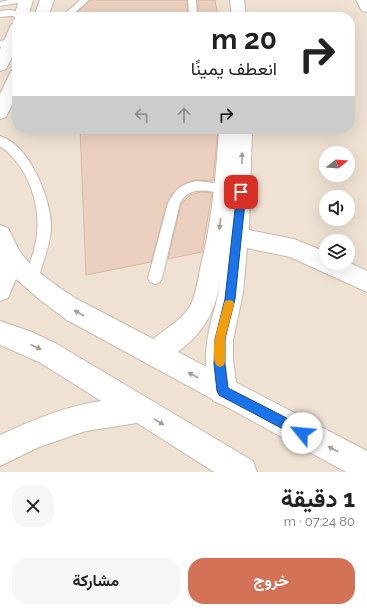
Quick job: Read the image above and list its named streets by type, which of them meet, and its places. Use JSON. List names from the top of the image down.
{
  "north": "right",
  "page": {
    "turn": ["20 m", "انعطف يمينًا"],
    "heading": ["1 دقيقة", "80 m · 07:24"],
    "buttons": ["خروج", "مشاركة"]
  }
}
